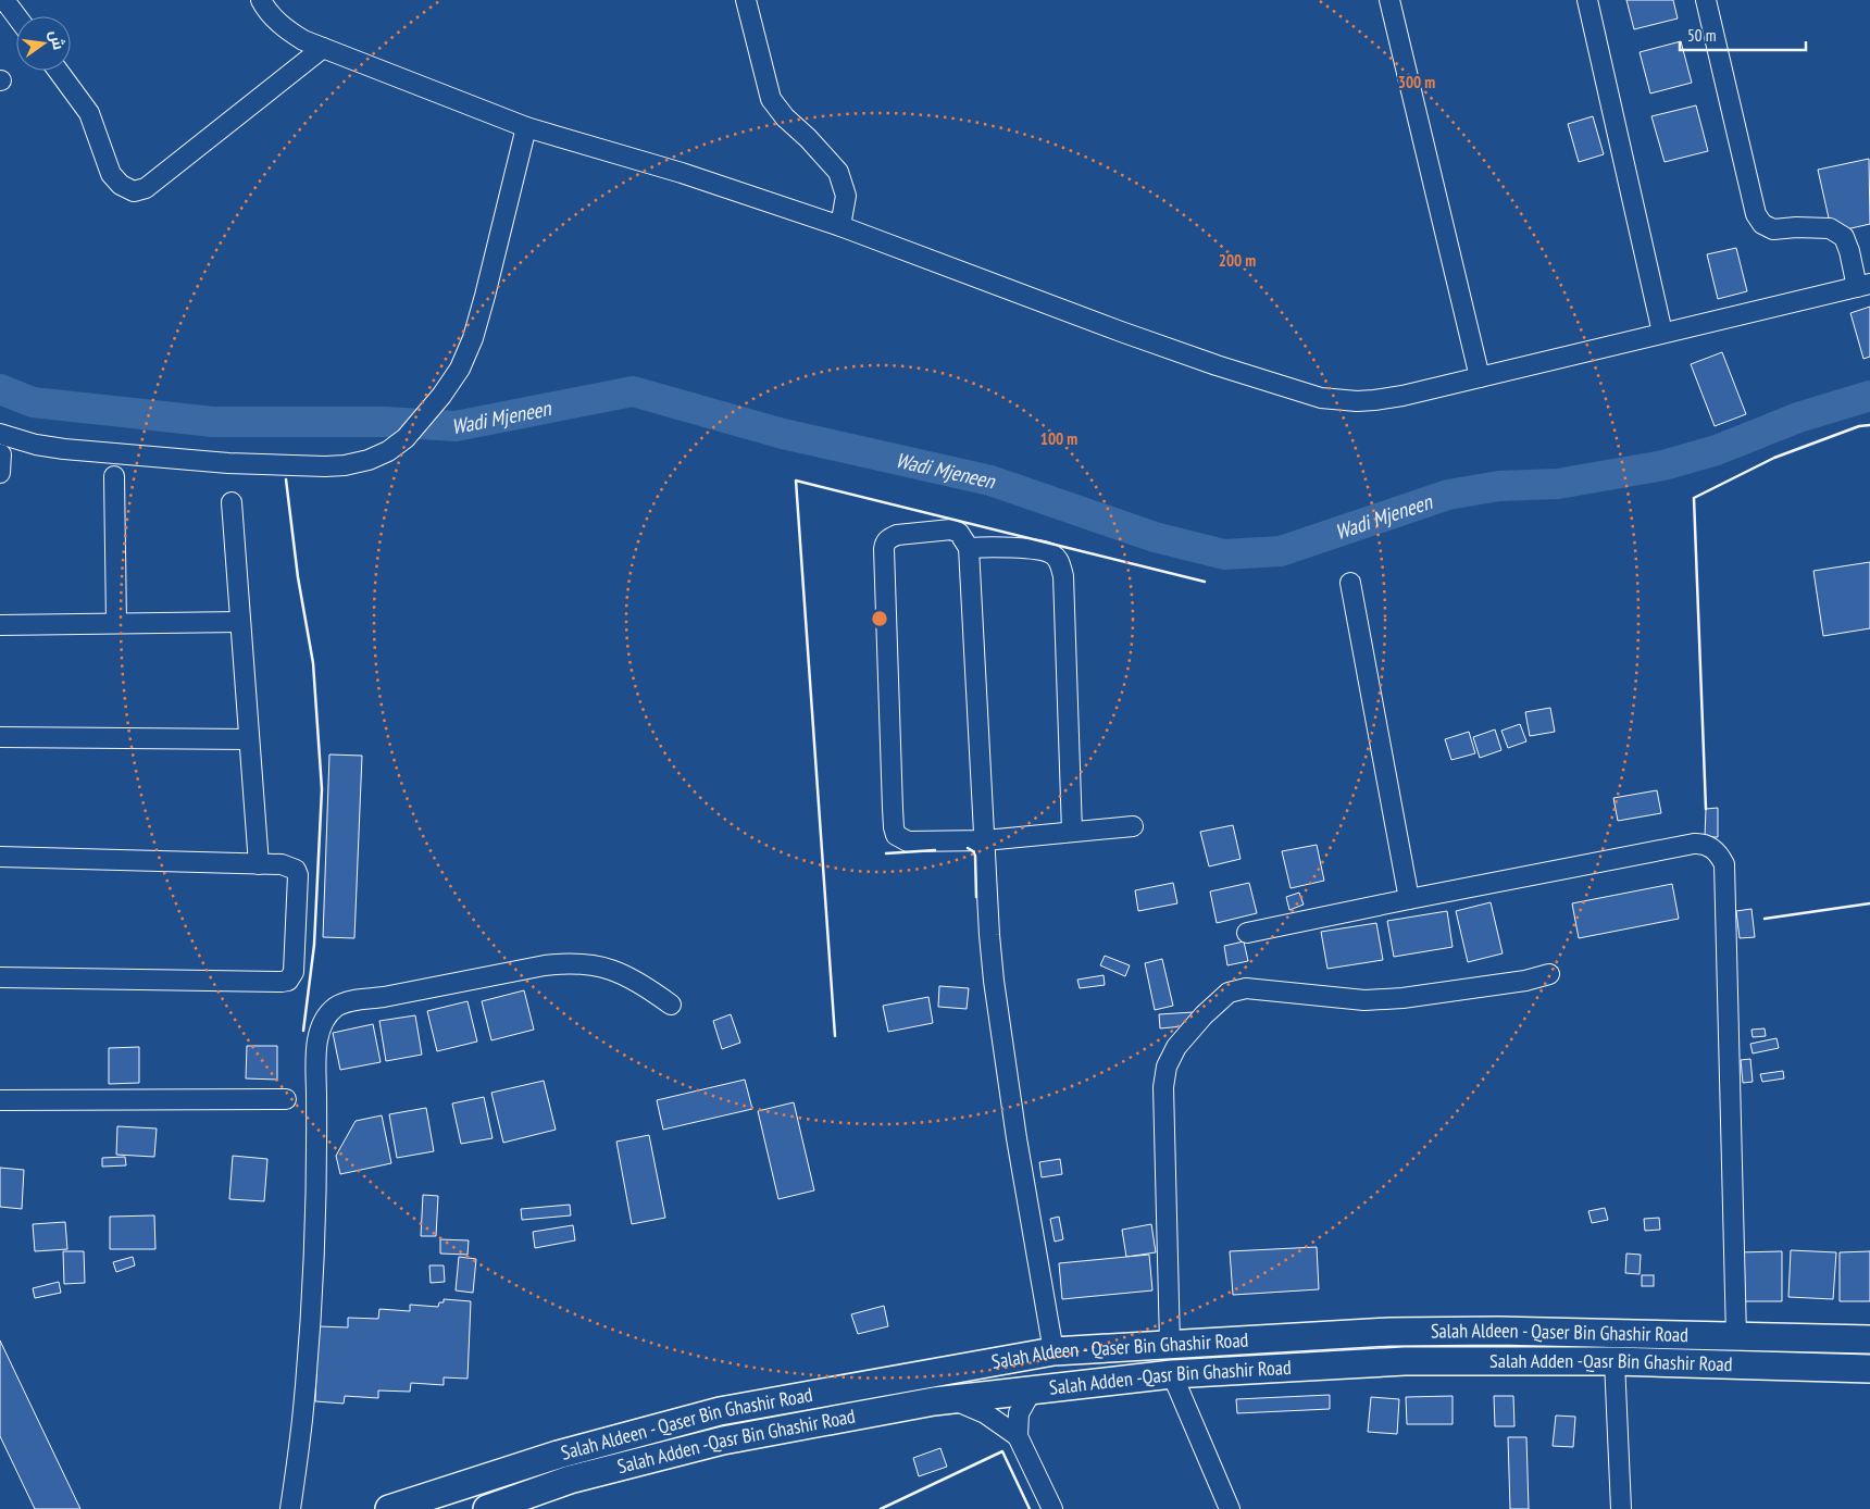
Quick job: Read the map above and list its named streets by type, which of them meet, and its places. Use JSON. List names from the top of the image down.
{
  "streets": {
    "highway": ["Salah Aldeen - Qaser Bin Ghashir Road", "Salah Adden -Qasr Bin Ghashir Road"]
  },
  "water": ["Wadi Mjeneen"],
  "scale_bar": "50 m",
  "north": "right",
  "rings": ["300 m", "200 m", "100 m"]
}
